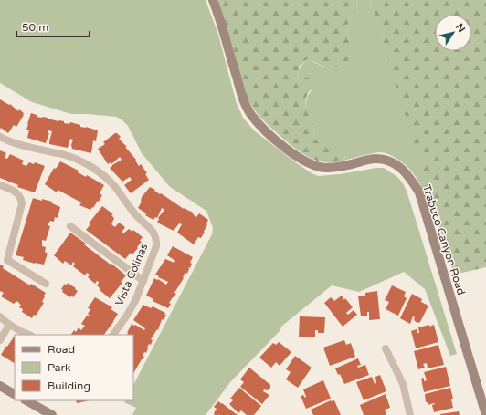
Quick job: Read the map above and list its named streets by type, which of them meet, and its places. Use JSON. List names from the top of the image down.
{
  "streets": {
    "main road": ["Trabuco Canyon Road"],
    "street": ["Vista Colinas"]
  },
  "legend": ["Road", "Park", "Building"],
  "scale_bar": "50 m",
  "north": "top right"
}
